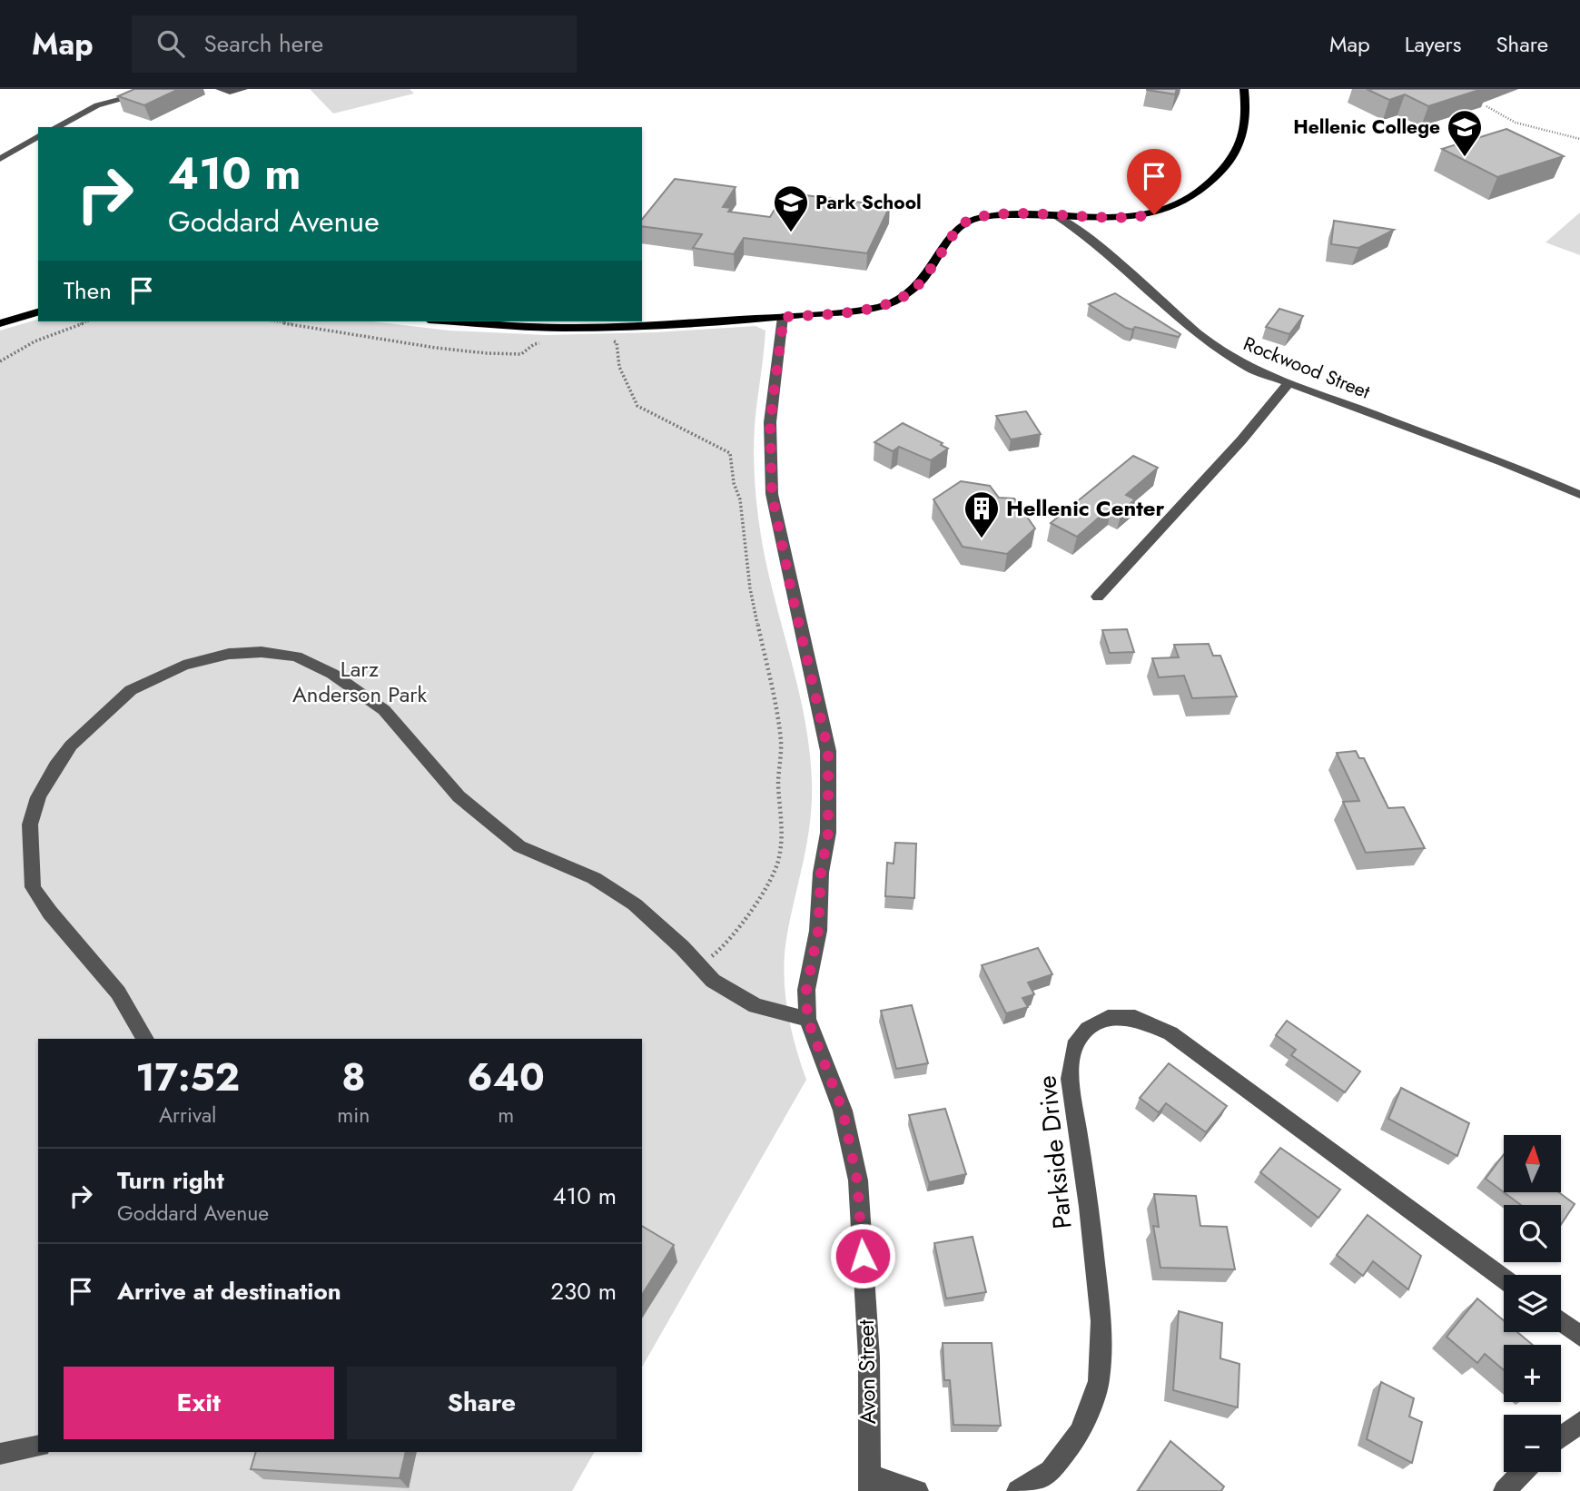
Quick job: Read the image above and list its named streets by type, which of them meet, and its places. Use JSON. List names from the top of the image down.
{
  "streets": {
    "street": ["Rockwood Street", "Parkside Drive", "Avon Street"]
  },
  "parks": ["Larz Anderson Park"],
  "places": {
    "school or university": ["Hellenic College", "Park School"],
    "building": ["Hellenic Center"]
  },
  "north": "top",
  "page": {
    "header": "Map",
    "search": "Search here",
    "nav": ["Map", "Layers", "Share"],
    "turn": ["410 m", "Goddard Avenue"],
    "then": "Then",
    "eta": [
      "17:52",
      "Arrival",
      "8",
      "min",
      "640",
      "m"
    ],
    "map_buttons": ["+", "−"],
    "list": [
      {
        "name": "Turn right",
        "note": "Goddard Avenue",
        "value": "410 m"
      },
      {
        "name": "Arrive at destination",
        "value": "230 m"
      }
    ],
    "buttons": ["Exit", "Share"]
  }
}
